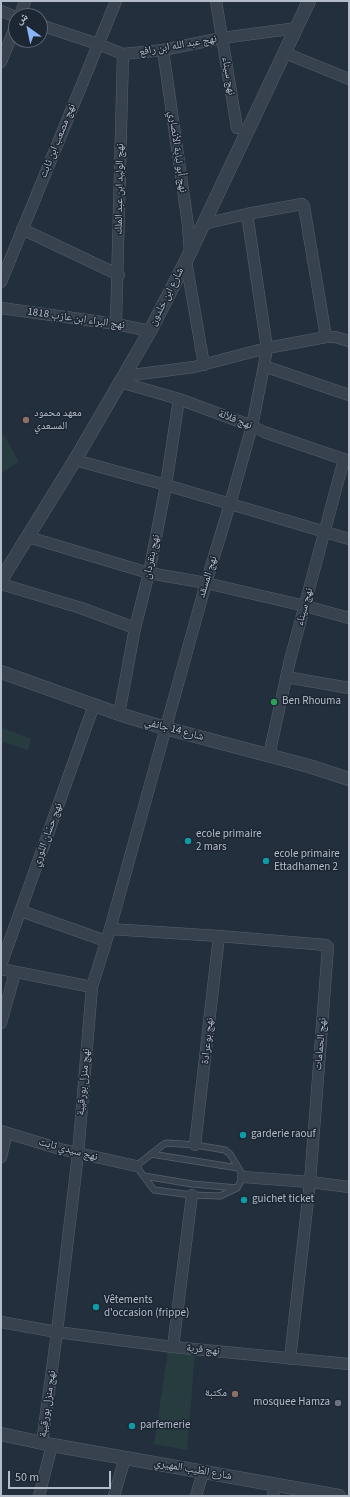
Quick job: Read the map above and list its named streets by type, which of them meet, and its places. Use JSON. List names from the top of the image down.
{
  "streets": {
    "street": [
      "نهج عبد الله ابن رافع",
      "نهج سيناء",
      "نهج مصعب ابن ثابت",
      "نهج أبو لبابة الأنصاري",
      "نهج الوليد ابن عبد الملك",
      "شارع ابن خلدون",
      "نهج البراء ابن عازب 1818",
      "نهج قلاّلة",
      "نهج بنقردان",
      "نهج المسقد",
      "شارع 14 جانفي",
      "نهج حسّان النّوري",
      "نهج بوعرادة",
      "نهج الحمامات",
      "نهج منزل بورقيبة",
      "نهج سيدي ثابت",
      "نهج قربة",
      "شارع الطّيب المهيري"
    ]
  },
  "crossings": [
    ["نهج عبد الله ابن رافع", "نهج سيناء"],
    ["نهج عبد الله ابن رافع", "نهج مصعب ابن ثابت"],
    ["نهج عبد الله ابن رافع", "نهج أبو لبابة الأنصاري"],
    ["نهج عبد الله ابن رافع", "نهج الوليد ابن عبد الملك"],
    ["نهج عبد الله ابن رافع", "شارع ابن خلدون"],
    ["نهج سيناء", "نهج قلاّلة"],
    ["نهج سيناء", "شارع 14 جانفي"],
    ["نهج أبو لبابة الأنصاري", "شارع ابن خلدون"],
    ["نهج الوليد ابن عبد الملك", "نهج البراء ابن عازب 1818"],
    ["شارع ابن خلدون", "نهج البراء ابن عازب 1818"],
    ["شارع ابن خلدون", "نهج قلاّلة"],
    ["نهج قلاّلة", "نهج بنقردان"],
    ["نهج قلاّلة", "نهج المسقد"],
    ["نهج بنقردان", "شارع 14 جانفي"],
    ["نهج المسقد", "شارع 14 جانفي"],
    ["نهج المسقد", "نهج منزل بورقيبة"],
    ["شارع 14 جانفي", "نهج حسّان النّوري"],
    ["شارع 14 جانفي", "نهج منزل بورقيبة"],
    ["نهج بوعرادة", "نهج الحمامات"],
    ["نهج الحمامات", "نهج منزل بورقيبة"],
    ["نهج الحمامات", "نهج قربة"],
    ["نهج منزل بورقيبة", "نهج سيدي ثابت"],
    ["نهج منزل بورقيبة", "نهج قربة"],
    ["نهج منزل بورقيبة", "شارع الطّيب المهيري"]
  ],
  "places": [
    "معهد محمود المسعدي",
    "Ben Rhouma",
    "ecole primaire 2 mars",
    "ecole primaire Ettadhamen 2",
    "garderie raouf",
    "guichet ticket",
    "Vêtements d'occasion (frippe)",
    "مكتبة",
    "mosquee Hamza",
    "parfemerie"
  ],
  "scale_bar": "50 m",
  "north": "top left"
}
